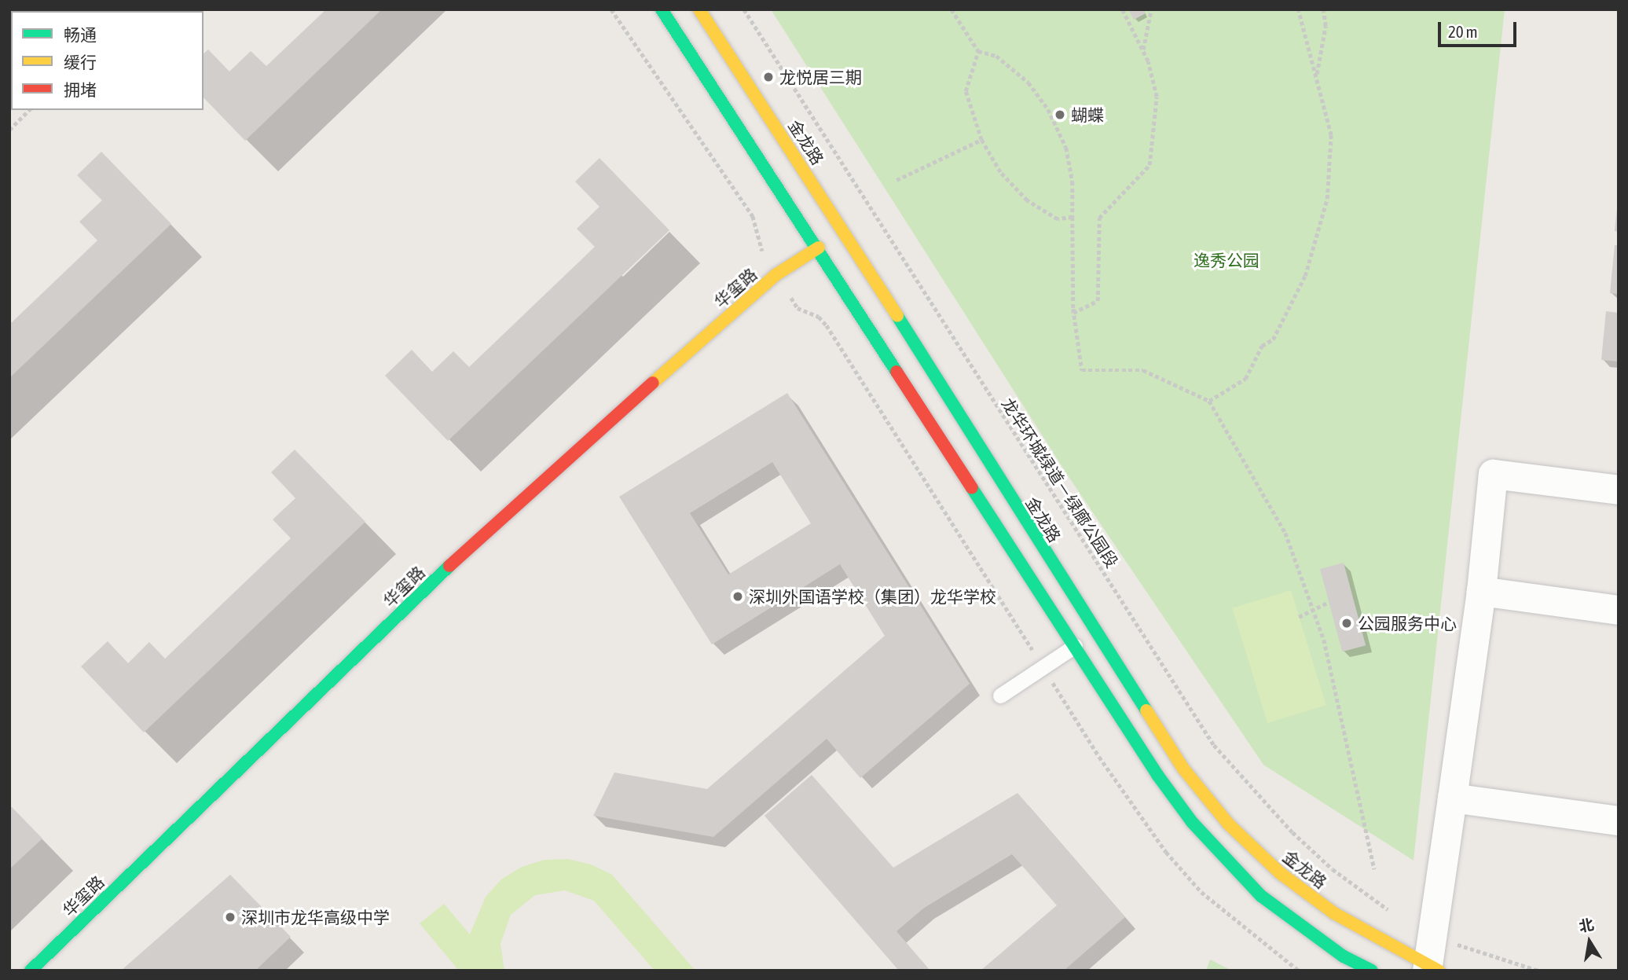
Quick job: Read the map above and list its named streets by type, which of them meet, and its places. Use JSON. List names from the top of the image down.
{
  "streets": {
    "main road": ["金龙路", "华玺路"],
    "path": ["龙华环城绿道－绿廊公园段"]
  },
  "parks": ["逸秀公园"],
  "places": [
    "龙悦居三期",
    "蝴蝶",
    "深圳外国语学校（集团）龙华学校",
    "公园服务中心",
    "深圳市龙华高级中学"
  ],
  "legend": ["畅通", "缓行", "拥堵"],
  "scale_bar": "20 m",
  "north": "top"
}
